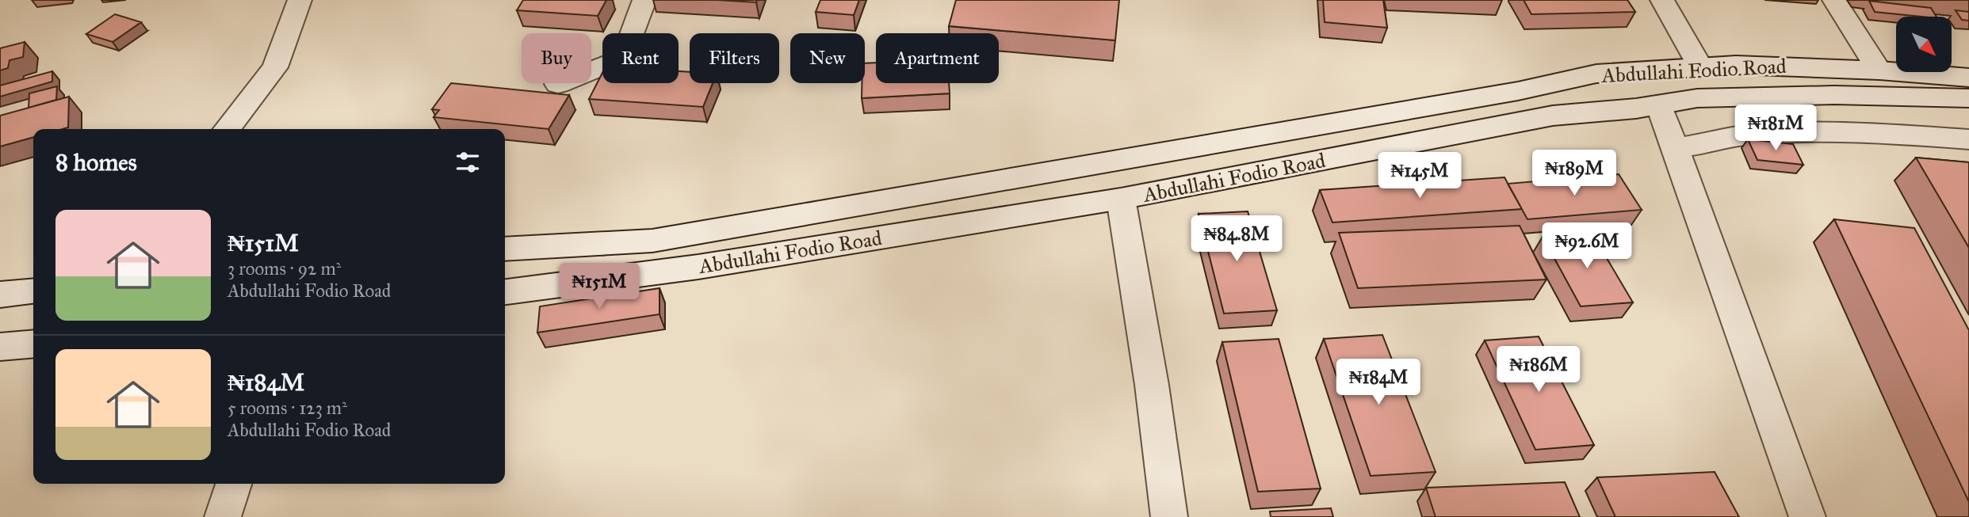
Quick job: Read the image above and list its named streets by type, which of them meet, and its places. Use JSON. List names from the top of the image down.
{
  "streets": {
    "main road": ["Abdullahi Fodio Road"]
  },
  "north": "bottom right",
  "page": {
    "chip": [
      "Buy",
      "Rent",
      "Filters",
      "New",
      "Apartment"
    ],
    "price": [
      "₦181M",
      "₦189M",
      "₦145M",
      "₦84.8M",
      "₦92.6M",
      "₦151M",
      "₦186M",
      "₦184M"
    ],
    "heading": "8 homes",
    "list": [
      {
        "name": "₦151M",
        "note": "3 rooms · 92 m² · Abdullahi Fodio Road"
      },
      {
        "name": "₦184M",
        "note": "5 rooms · 123 m² · Abdullahi Fodio Road"
      }
    ]
  }
}
